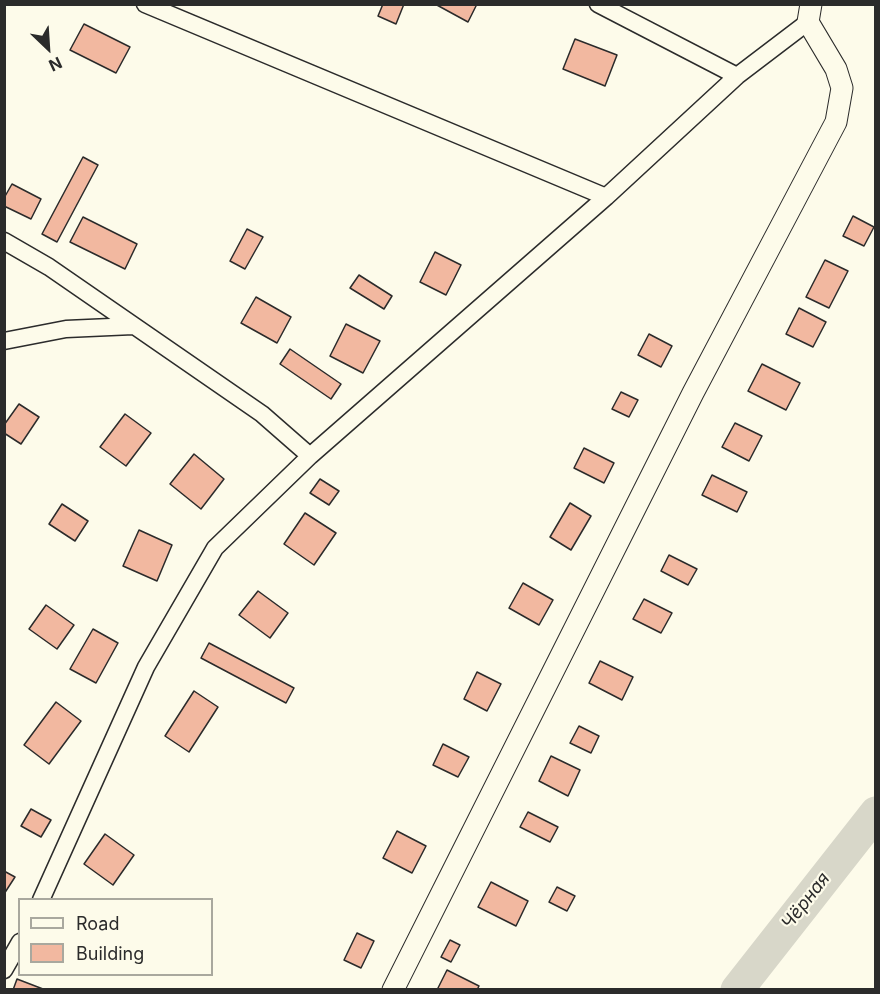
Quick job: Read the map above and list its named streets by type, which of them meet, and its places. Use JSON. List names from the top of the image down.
{
  "water": ["Чёрная"],
  "legend": ["Road", "Building"],
  "north": "bottom right"
}
